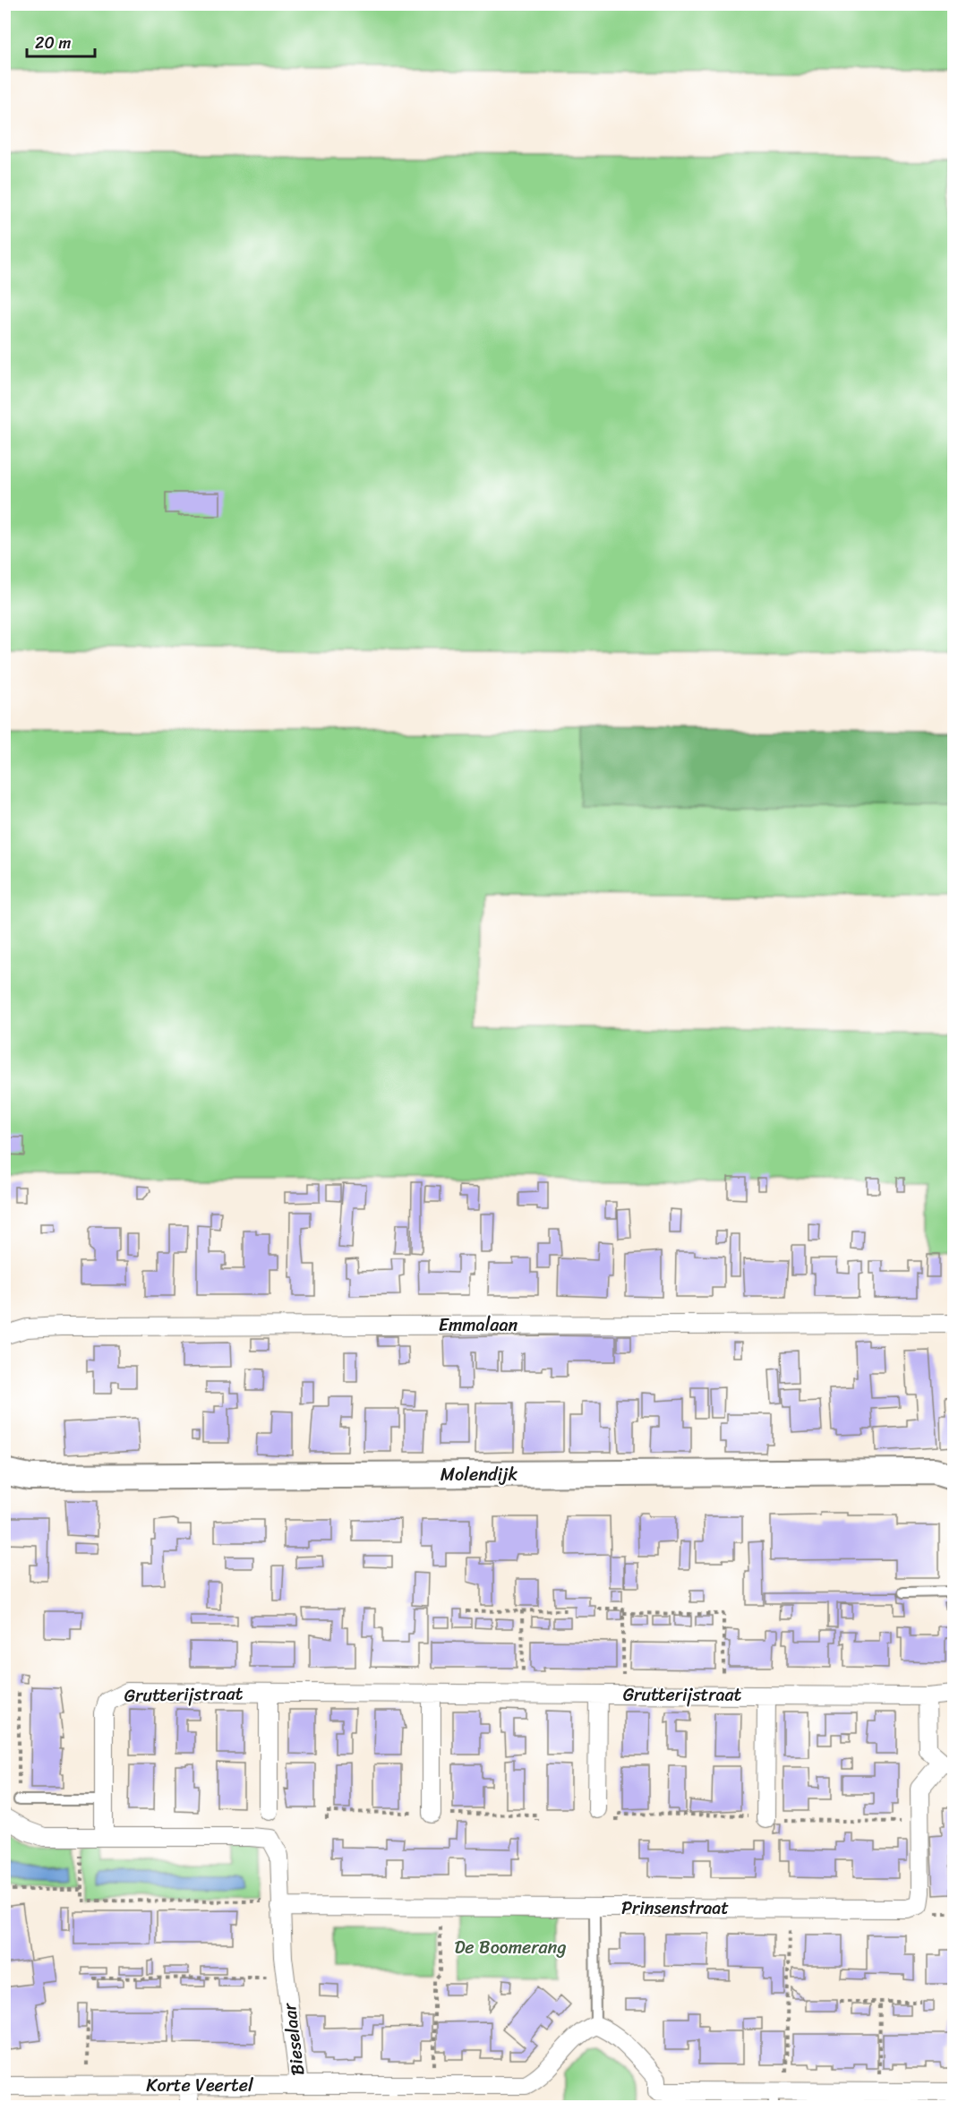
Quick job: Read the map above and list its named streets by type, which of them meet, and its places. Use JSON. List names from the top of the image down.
{
  "streets": {
    "street": [
      "Emmalaan",
      "Molendijk",
      "Grutterijstraat",
      "Prinsenstraat",
      "Bieselaar",
      "Korte Veertel"
    ]
  },
  "crossings": [
    ["Grutterijstraat", "Bieselaar"],
    ["Prinsenstraat", "Bieselaar"],
    ["Bieselaar", "Korte Veertel"]
  ],
  "parks": ["De Boomerang"],
  "scale_bar": "20 m"
}
